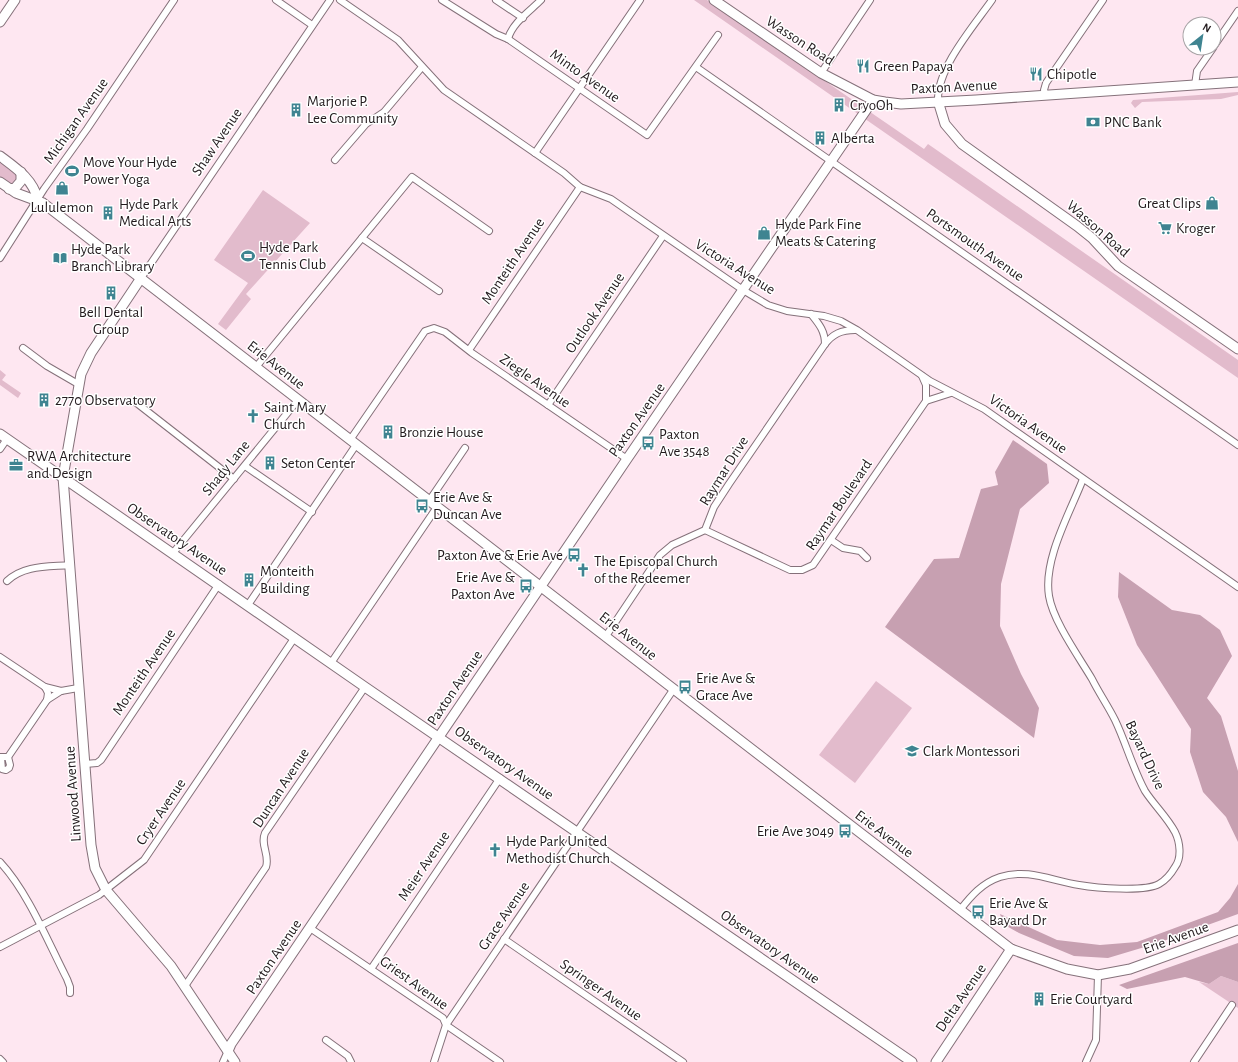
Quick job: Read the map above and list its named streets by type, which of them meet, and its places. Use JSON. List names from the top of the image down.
{
  "streets": {
    "street": [
      "Wasson Road",
      "Minto Avenue",
      "Paxton Avenue",
      "Michigan Avenue",
      "Shaw Avenue",
      "Portsmouth Avenue",
      "Monteith Avenue",
      "Victoria Avenue",
      "Outlook Avenue",
      "Erie Avenue",
      "Ziegle Avenue",
      "Shady Lane",
      "Raymar Drive",
      "Raymar Boulevard",
      "Observatory Avenue",
      "Bayard Drive",
      "Duncan Avenue",
      "Linwood Avenue",
      "Cryer Avenue",
      "Meier Avenue",
      "Grace Avenue",
      "Griest Avenue",
      "Springer Avenue",
      "Delta Avenue"
    ]
  },
  "crossings": [
    ["Wasson Road", "Paxton Avenue"],
    ["Minto Avenue", "Portsmouth Avenue"],
    ["Paxton Avenue", "Portsmouth Avenue"],
    ["Paxton Avenue", "Victoria Avenue"],
    ["Paxton Avenue", "Erie Avenue"],
    ["Paxton Avenue", "Ziegle Avenue"],
    ["Paxton Avenue", "Observatory Avenue"],
    ["Paxton Avenue", "Linwood Avenue"],
    ["Paxton Avenue", "Griest Avenue"],
    ["Michigan Avenue", "Erie Avenue"],
    ["Shaw Avenue", "Erie Avenue"],
    ["Shaw Avenue", "Observatory Avenue"],
    ["Shaw Avenue", "Linwood Avenue"],
    ["Monteith Avenue", "Victoria Avenue"],
    ["Monteith Avenue", "Ziegle Avenue"],
    ["Monteith Avenue", "Observatory Avenue"],
    ["Monteith Avenue", "Linwood Avenue"],
    ["Victoria Avenue", "Outlook Avenue"],
    ["Victoria Avenue", "Raymar Drive"],
    ["Victoria Avenue", "Bayard Drive"],
    ["Outlook Avenue", "Ziegle Avenue"],
    ["Erie Avenue", "Ziegle Avenue"],
    ["Erie Avenue", "Shady Lane"],
    ["Erie Avenue", "Raymar Drive"],
    ["Erie Avenue", "Bayard Drive"],
    ["Erie Avenue", "Grace Avenue"],
    ["Erie Avenue", "Delta Avenue"],
    ["Shady Lane", "Observatory Avenue"],
    ["Raymar Drive", "Raymar Boulevard"],
    ["Observatory Avenue", "Duncan Avenue"],
    ["Observatory Avenue", "Linwood Avenue"],
    ["Observatory Avenue", "Cryer Avenue"],
    ["Observatory Avenue", "Meier Avenue"],
    ["Observatory Avenue", "Grace Avenue"],
    ["Duncan Avenue", "Linwood Avenue"],
    ["Linwood Avenue", "Cryer Avenue"],
    ["Meier Avenue", "Griest Avenue"],
    ["Grace Avenue", "Griest Avenue"],
    ["Grace Avenue", "Springer Avenue"]
  ],
  "places": {
    "restaurant": ["Green Papaya", "Chipotle"],
    "building": [
      "CryoOh",
      "Marjorie P. Lee Community",
      "Alberta",
      "Hyde Park Medical Arts",
      "Bell Dental Group",
      "2770 Observatory",
      "Bronzie House",
      "Seton Center",
      "Monteith Building",
      "Erie Courtyard"
    ],
    "bank": ["PNC Bank"],
    "sports": ["Move Your Hyde Power Yoga", "Hyde Park Tennis Club"],
    "shop": ["Lululemon", "Great Clips", "Hyde Park Fine Meats & Catering"],
    "supermarket": ["Kroger"],
    "library": ["Hyde Park Branch Library"],
    "church": ["Saint Mary Church", "The Episcopal Church of the Redeemer", "Hyde Park United Methodist Church"],
    "bus stop": [
      "Paxton Ave 3548",
      "Erie Ave & Duncan Ave",
      "Paxton Ave & Erie Ave",
      "Erie Ave & Paxton Ave",
      "Erie Ave & Grace Ave",
      "Erie Ave 3049",
      "Erie Ave & Bayard Dr"
    ],
    "office": ["RWA Architecture and Design"],
    "school or university": ["Clark Montessori"]
  },
  "north": "top right"
}
